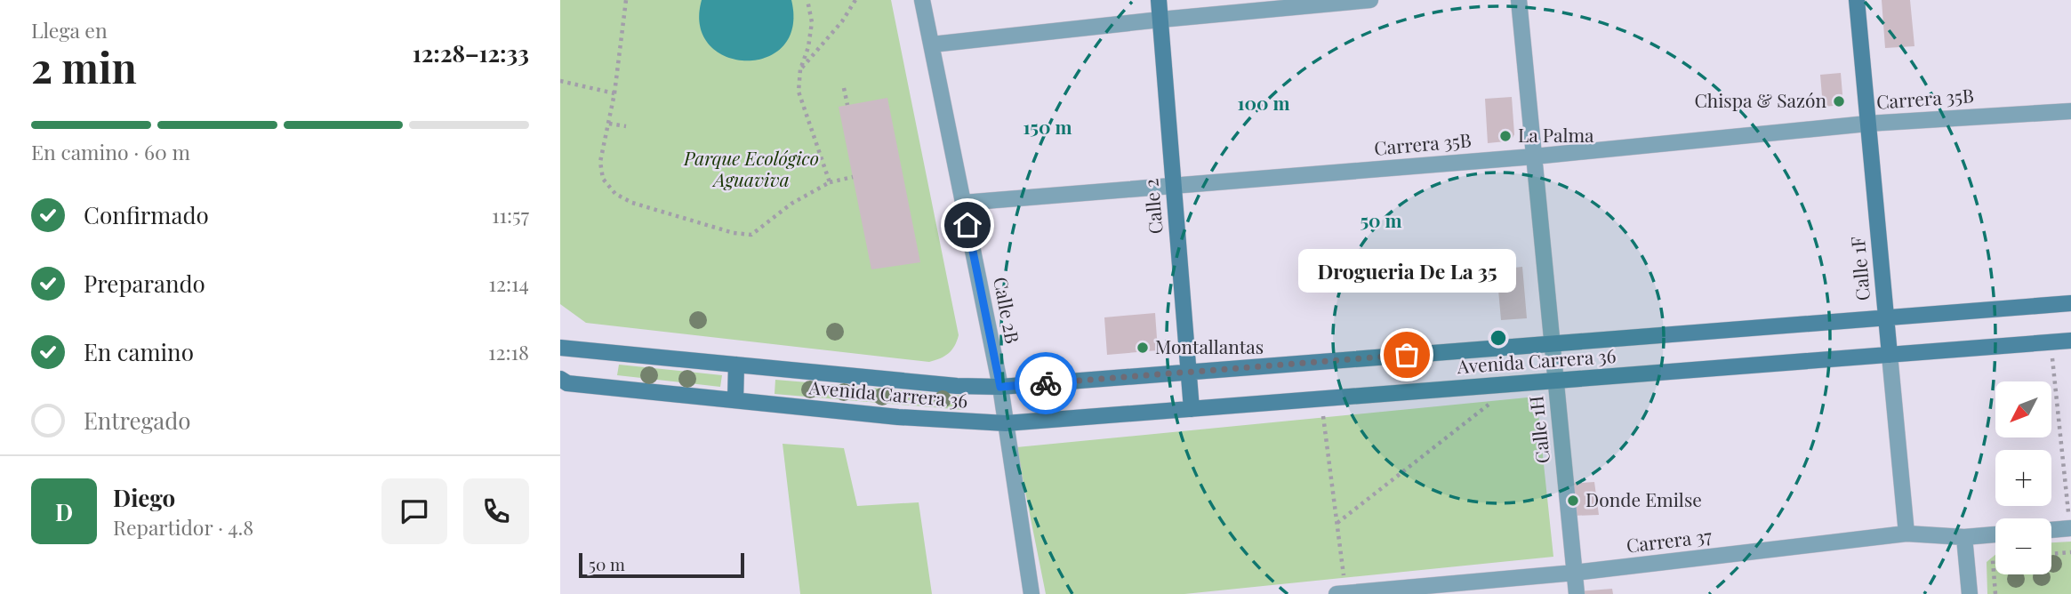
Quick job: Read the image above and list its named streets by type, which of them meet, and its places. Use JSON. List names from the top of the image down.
{
  "streets": {
    "main road": ["Calle 2", "Calle 1F", "Avenida Carrera 36"],
    "street": [
      "Carrera 35B",
      "Calle 2B",
      "Calle 1H",
      "Carrera 37"
    ]
  },
  "crossings": [
    ["Carrera 35B", "Calle 2"],
    ["Carrera 35B", "Calle 1F"],
    ["Carrera 35B", "Calle 2B"],
    ["Carrera 35B", "Calle 1H"],
    ["Calle 2", "Avenida Carrera 36"],
    ["Calle 1F", "Avenida Carrera 36"],
    ["Calle 1F", "Carrera 37"],
    ["Calle 2B", "Avenida Carrera 36"],
    ["Avenida Carrera 36", "Calle 1H"],
    ["Calle 1H", "Carrera 37"]
  ],
  "parks": ["Parque Ecológico Aguaviva"],
  "places": [
    "Chispa & Sazón",
    "La Palma",
    "Montallantas",
    "Drogueria De La 35",
    "Donde Emilse"
  ],
  "scale_bar": "50 m",
  "north": "bottom left",
  "page": {
    "heading": ["2 min", "Llega en", "12:28–12:33"],
    "panel": ["Diego", "Repartidor · 4.8"],
    "bar": "En camino · 60 m",
    "list": [
      ["Confirmado", "11:57"],
      ["Preparando", "12:14"],
      ["En camino", "12:18"],
      "Entregado"
    ],
    "bubble": "Drogueria De La 35",
    "map_buttons": ["+", "−"],
    "round": "D",
    "scale": "50 m"
  },
  "rings": ["100 m", "150 m", "50 m"]
}
